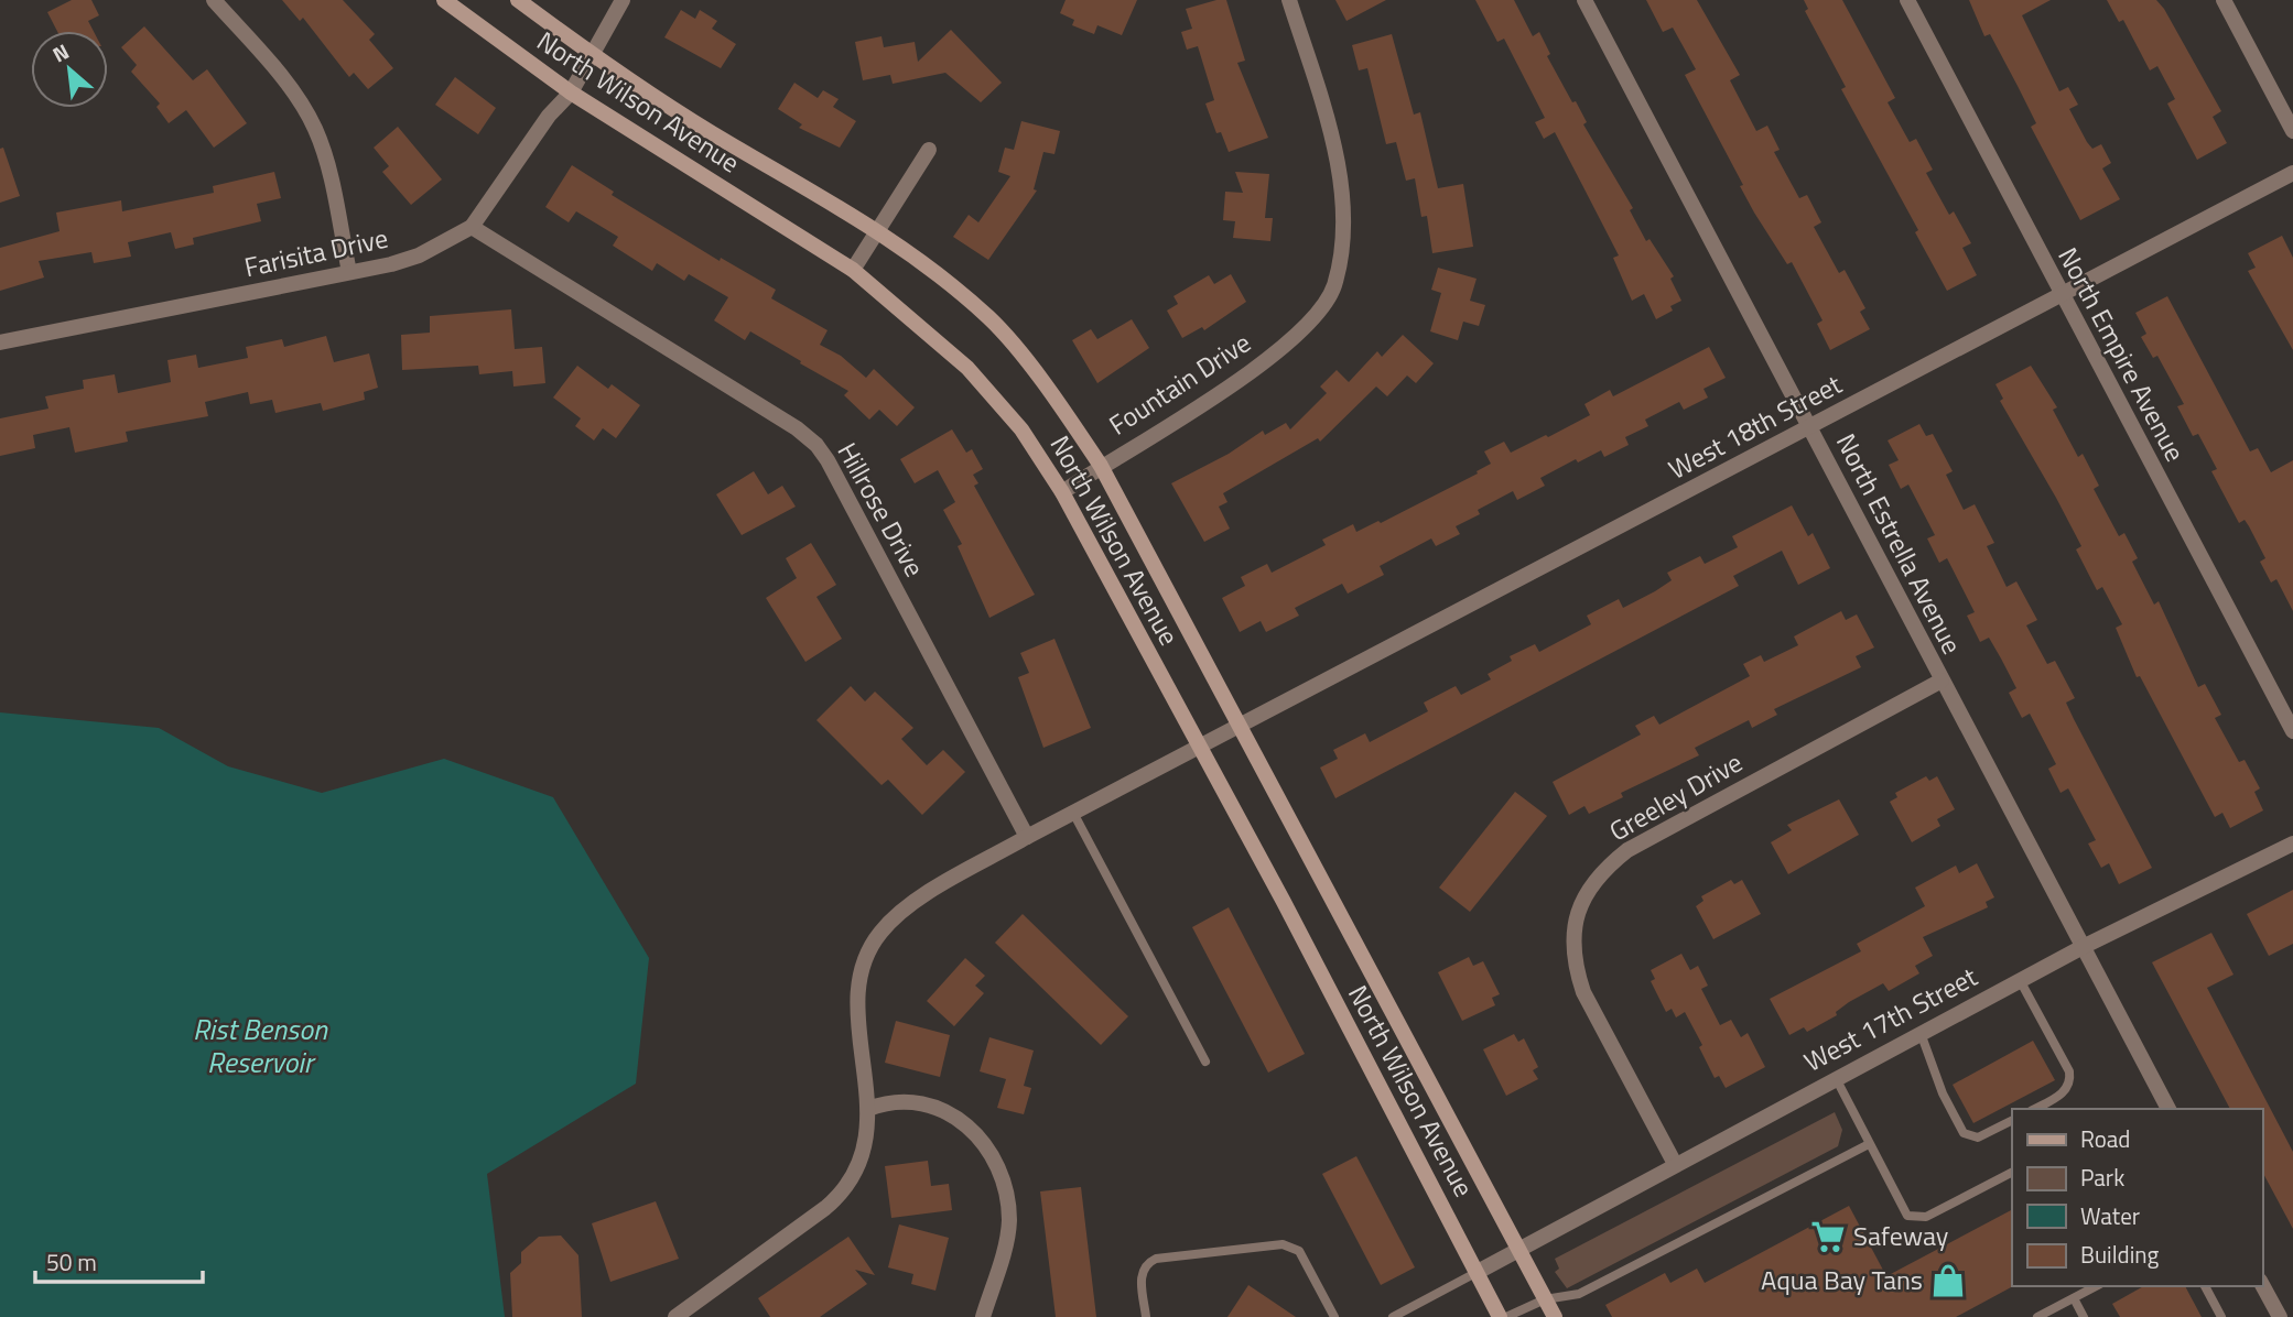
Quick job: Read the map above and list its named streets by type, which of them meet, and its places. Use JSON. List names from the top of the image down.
{
  "streets": {
    "main road": ["North Wilson Avenue"],
    "street": [
      "Farisita Drive",
      "North Empire Avenue",
      "Fountain Drive",
      "West 18th Street",
      "Hillrose Drive",
      "North Estrella Avenue",
      "Greeley Drive",
      "West 17th Street"
    ]
  },
  "crossings": [
    ["North Wilson Avenue", "Farisita Drive"],
    ["North Wilson Avenue", "Fountain Drive"],
    ["North Wilson Avenue", "West 18th Street"],
    ["North Wilson Avenue", "West 17th Street"],
    ["Farisita Drive", "Hillrose Drive"],
    ["North Empire Avenue", "West 18th Street"],
    ["West 18th Street", "North Estrella Avenue"],
    ["North Estrella Avenue", "Greeley Drive"],
    ["North Estrella Avenue", "West 17th Street"],
    ["Greeley Drive", "West 17th Street"]
  ],
  "water": ["Rist Benson Reservoir"],
  "places": {
    "supermarket": ["Safeway"],
    "shop": ["Aqua Bay Tans"]
  },
  "legend": [
    "Road",
    "Park",
    "Water",
    "Building"
  ],
  "scale_bar": "50 m",
  "north": "top left"
}
